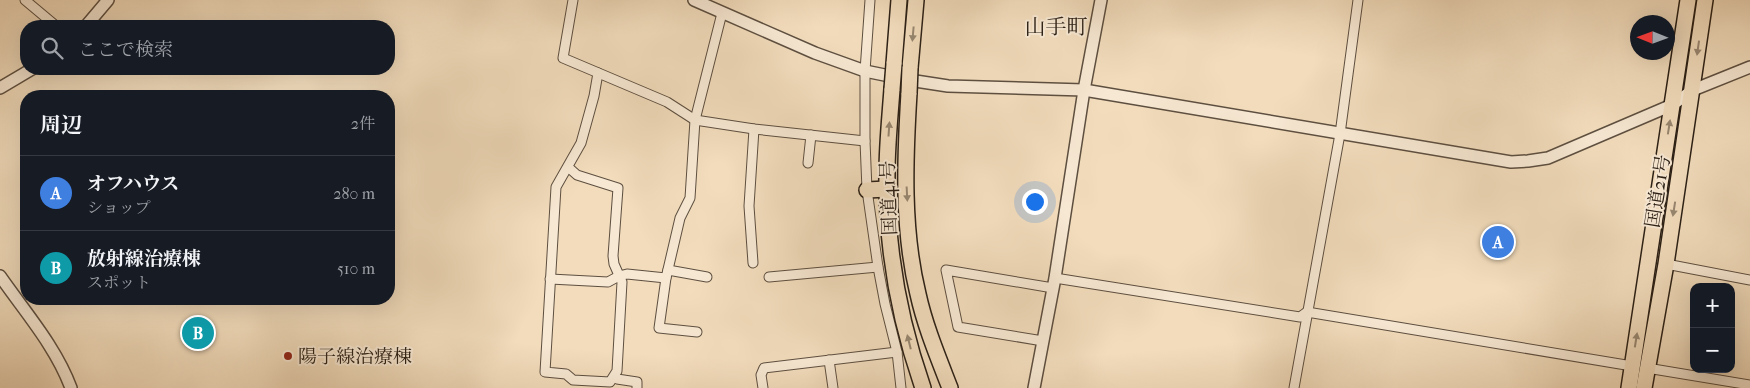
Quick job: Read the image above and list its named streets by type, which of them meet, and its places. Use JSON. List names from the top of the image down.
{
  "streets": {
    "highway": ["国道21号", "国道41号"]
  },
  "districts": ["山手町"],
  "places": ["陽子線治療棟"],
  "north": "left",
  "page": {
    "search": "ここで検索",
    "heading": ["周辺", "2件"],
    "list": [
      {
        "mark": "A",
        "name": "オフハウス",
        "note": "ショップ",
        "value": "280 m"
      },
      {
        "mark": "B",
        "name": "放射線治療棟",
        "note": "スポット",
        "value": "510 m"
      }
    ],
    "pins": ["A", "B"],
    "map_buttons": ["+", "−"]
  }
}
